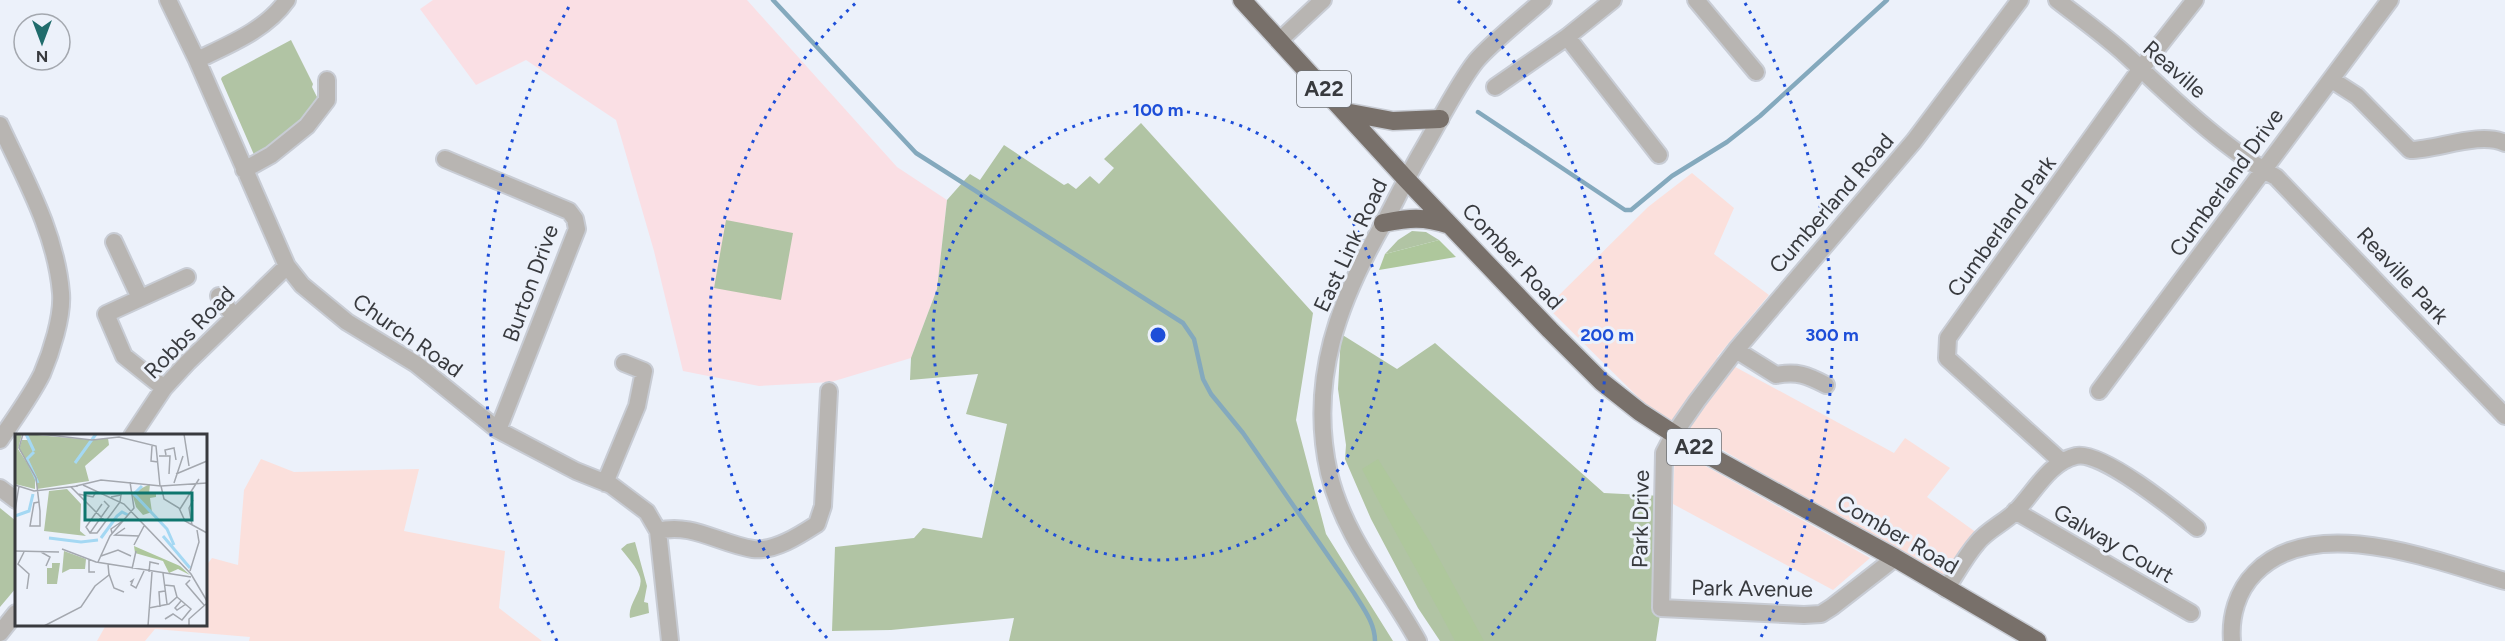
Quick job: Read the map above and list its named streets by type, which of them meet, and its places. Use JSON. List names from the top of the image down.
{
  "streets": {
    "highway": ["A22", "Comber Road"],
    "street": [
      "Reaville",
      "Cumberland Drive",
      "Cumberland Road",
      "Cumberland Park",
      "East Link Road",
      "Reaville Park",
      "Burton Drive",
      "Robbs Road",
      "Church Road",
      "Park Drive",
      "Galway Court",
      "Park Avenue"
    ]
  },
  "crossings": [
    ["Reaville", "Cumberland Drive"],
    ["Reaville", "Cumberland Park"],
    ["Reaville", "Reaville Park"],
    ["A22", "East Link Road"],
    ["A22", "Comber Road"],
    ["Cumberland Drive", "Reaville Park"],
    ["Cumberland Road", "Comber Road"],
    ["Cumberland Road", "Park Drive"],
    ["East Link Road", "Comber Road"],
    ["Comber Road", "Park Drive"],
    ["Comber Road", "Park Avenue"],
    ["Burton Drive", "Church Road"],
    ["Robbs Road", "Church Road"],
    ["Park Drive", "Park Avenue"]
  ],
  "north": "bottom",
  "rings": ["100 m", "200 m", "300 m"]
}
